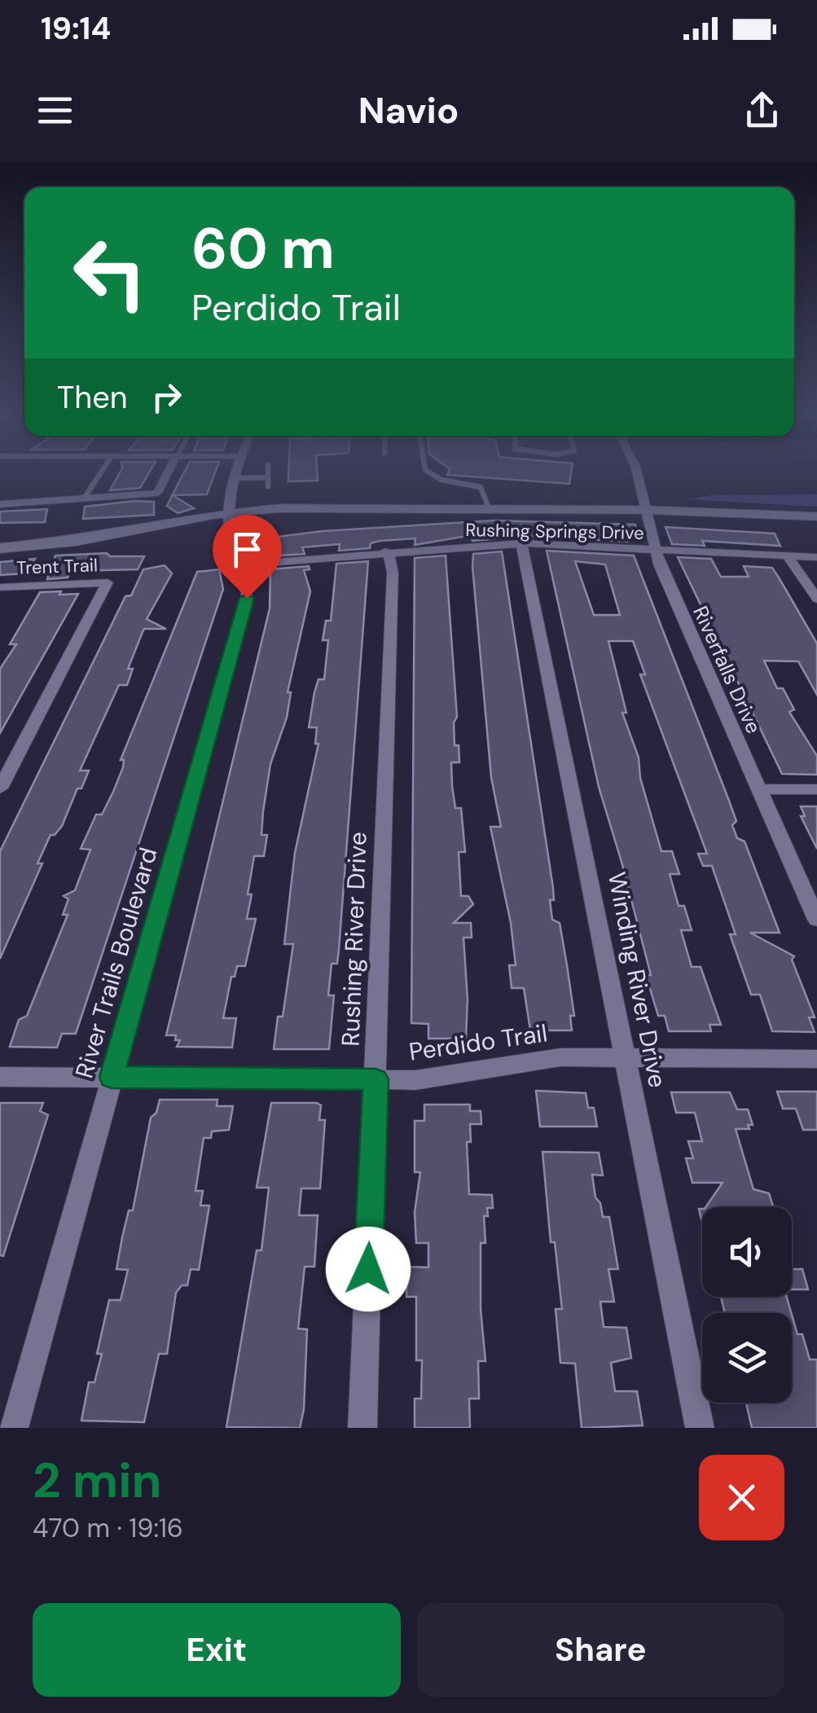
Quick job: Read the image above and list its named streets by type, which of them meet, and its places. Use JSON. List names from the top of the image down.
{
  "streets": {
    "street": [
      "Rushing Springs Drive",
      "Trent Trail",
      "Riverfalls Drive",
      "Rushing River Drive",
      "River Trails Boulevard",
      "Winding River Drive",
      "Perdido Trail"
    ]
  },
  "crossings": [
    ["Rushing Springs Drive", "Riverfalls Drive"],
    ["Rushing Springs Drive", "Rushing River Drive"],
    ["Rushing Springs Drive", "River Trails Boulevard"],
    ["Rushing Springs Drive", "Winding River Drive"],
    ["Rushing River Drive", "Perdido Trail"],
    ["River Trails Boulevard", "Perdido Trail"],
    ["Winding River Drive", "Perdido Trail"]
  ],
  "page": {
    "status": "19:14",
    "header": "Navio",
    "turn": ["60 m", "Perdido Trail"],
    "then": "Then",
    "heading": ["2 min", "470 m · 19:16"],
    "buttons": ["Exit", "Share"]
  }
}
